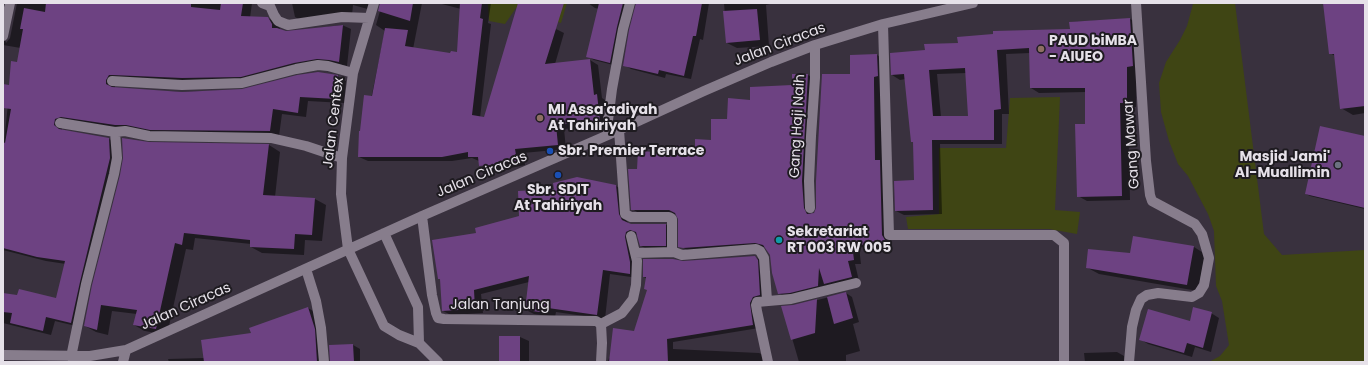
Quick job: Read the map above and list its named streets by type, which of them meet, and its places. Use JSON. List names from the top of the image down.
{
  "streets": {
    "street": [
      "Jalan Ciracas",
      "Jalan Centex",
      "Gang Haji Naih",
      "Gang Mawar",
      "Jalan Tanjung"
    ]
  },
  "crossings": [
    ["Jalan Ciracas", "Jalan Centex"],
    ["Jalan Ciracas", "Gang Haji Naih"],
    ["Jalan Ciracas", "Jalan Tanjung"]
  ],
  "places": [
    "PAUD biMBA - AIUEO",
    "MI Assa'adiyah At Tahiriyah",
    "Sbr. Premier Terrace",
    "Masjid Jami' Al-Muallimin",
    "Sbr. SDIT At Tahiriyah",
    "Sekretariat RT 003 RW 005"
  ]
}
